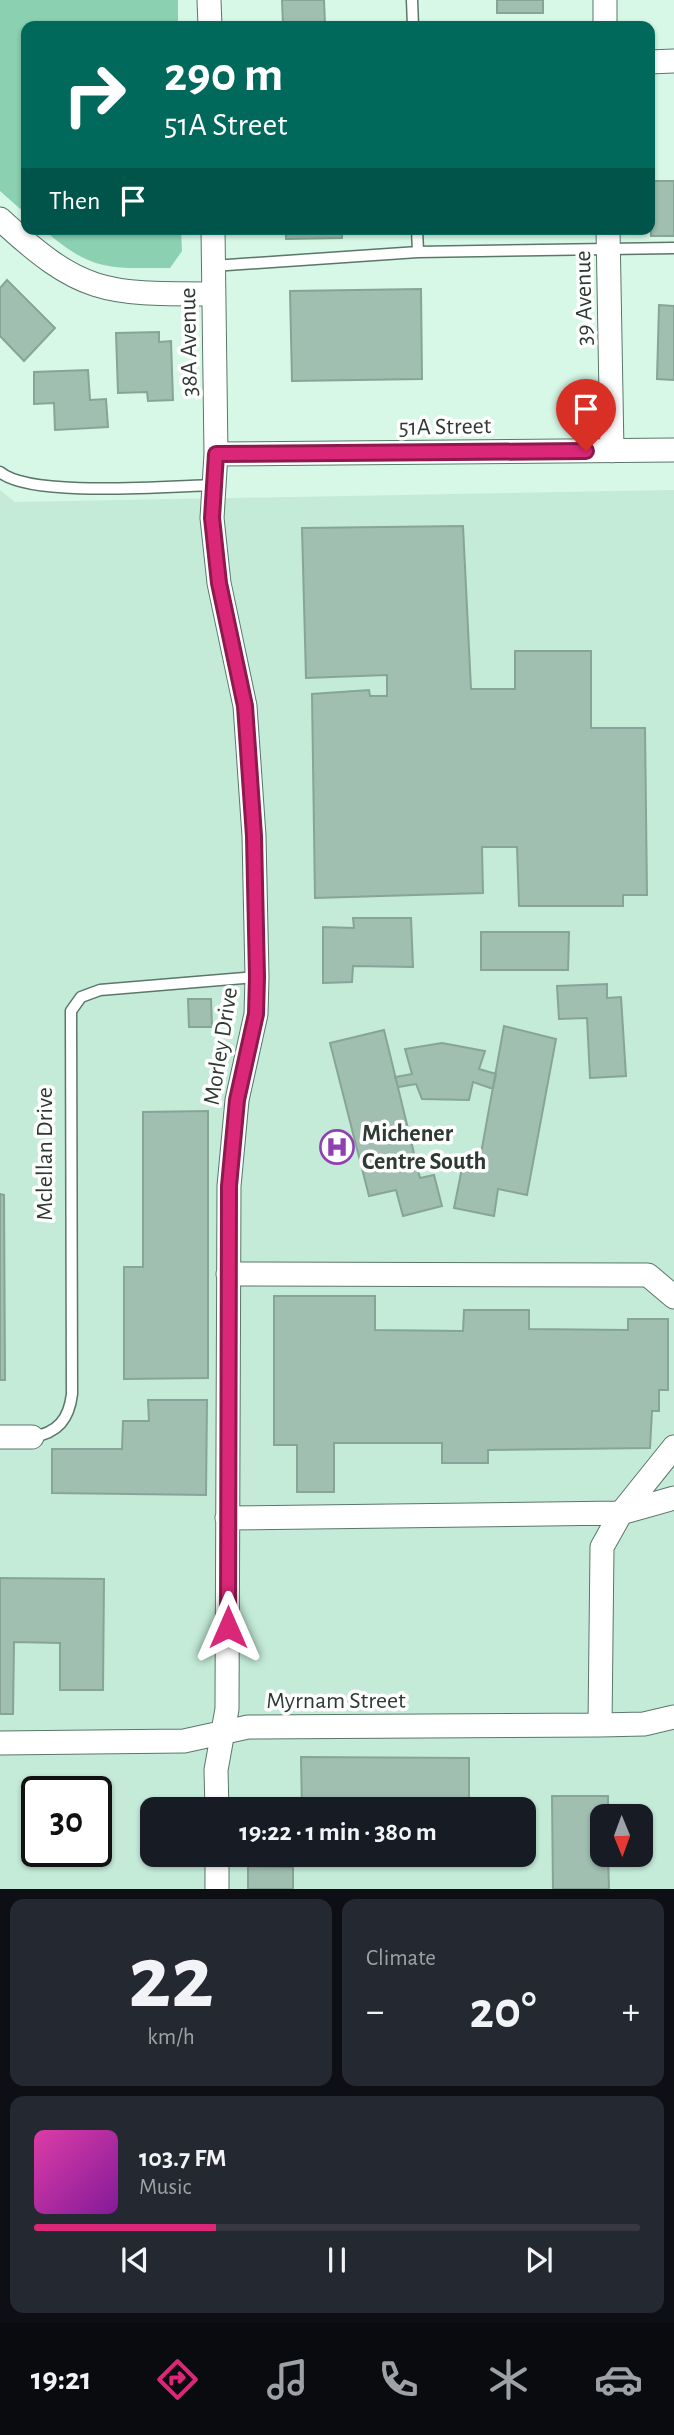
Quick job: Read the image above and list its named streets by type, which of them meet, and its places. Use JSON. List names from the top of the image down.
{
  "streets": {
    "street": [
      "39 Avenue",
      "38A Avenue",
      "51A Street",
      "Morley Drive",
      "Mclellan Drive",
      "Myrnam Street"
    ]
  },
  "crossings": [
    ["39 Avenue", "51A Street"],
    ["38A Avenue", "51A Street"],
    ["38A Avenue", "Morley Drive"],
    ["51A Street", "Morley Drive"],
    ["Morley Drive", "Mclellan Drive"],
    ["Morley Drive", "Myrnam Street"]
  ],
  "places": {
    "hospital": ["Michener Centre South"]
  },
  "north": "bottom",
  "page": {
    "turn": ["290 m", "51A Street"],
    "then": "Then",
    "limit": "30",
    "trip": "19:22 · 1 min · 380 m",
    "tile": [
      ["22", "km/h"],
      "Climate"
    ],
    "heat": ["−", "20°", "+"],
    "song": ["103.7 FM", "Music"],
    "tabs": "19:21"
  }
}
